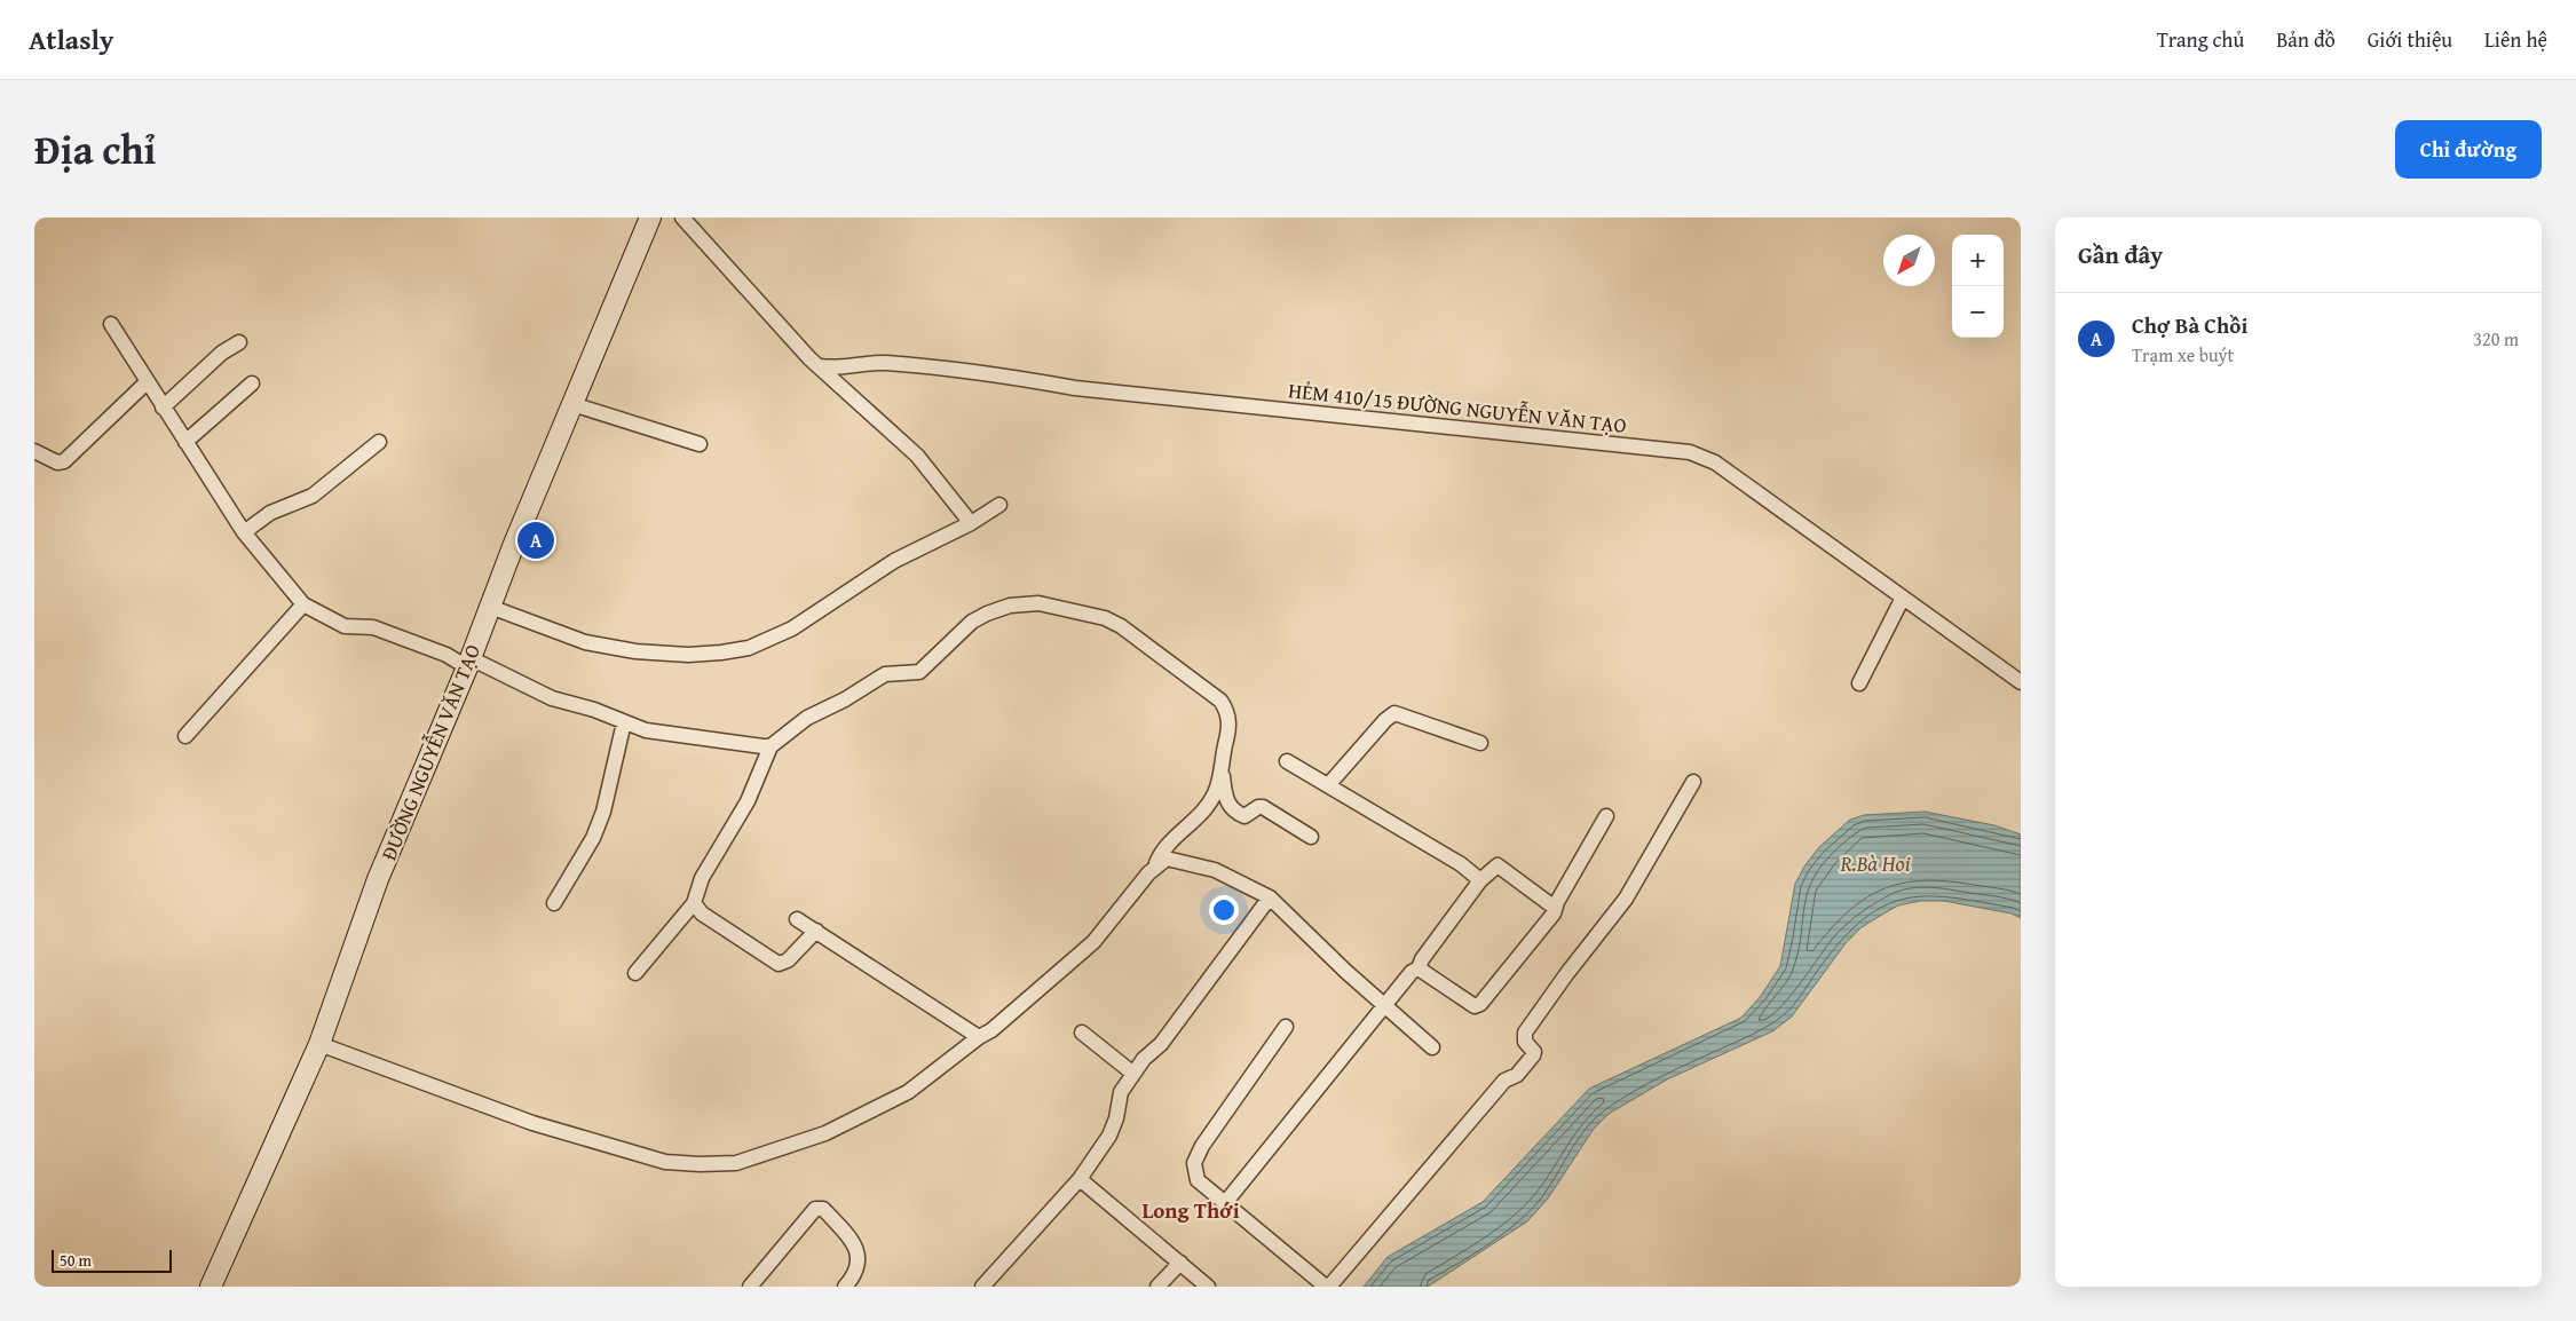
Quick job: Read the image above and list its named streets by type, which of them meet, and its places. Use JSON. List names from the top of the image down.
{
  "streets": {
    "main road": ["ĐƯỜNG NGUYỄN VĂN TẠO"],
    "street": ["HẺM 410/15 ĐƯỜNG NGUYỄN VĂN TẠO"]
  },
  "districts": ["Long Thới"],
  "water": ["R.Bà Hoi"],
  "scale_bar": "50 m",
  "north": "bottom left",
  "page": {
    "header": "Atlasly",
    "nav": [
      "Trang chủ",
      "Bản đồ",
      "Giới thiệu",
      "Liên hệ"
    ],
    "title": "Địa chỉ",
    "buttons": "Chỉ đường",
    "heading": "Gần đây",
    "map_buttons": ["+", "−"],
    "list": [
      {
        "mark": "A",
        "name": "Chợ Bà Chồi",
        "note": "Trạm xe buýt",
        "value": "320 m"
      }
    ],
    "pins": "A",
    "scale": "50 m"
  }
}
